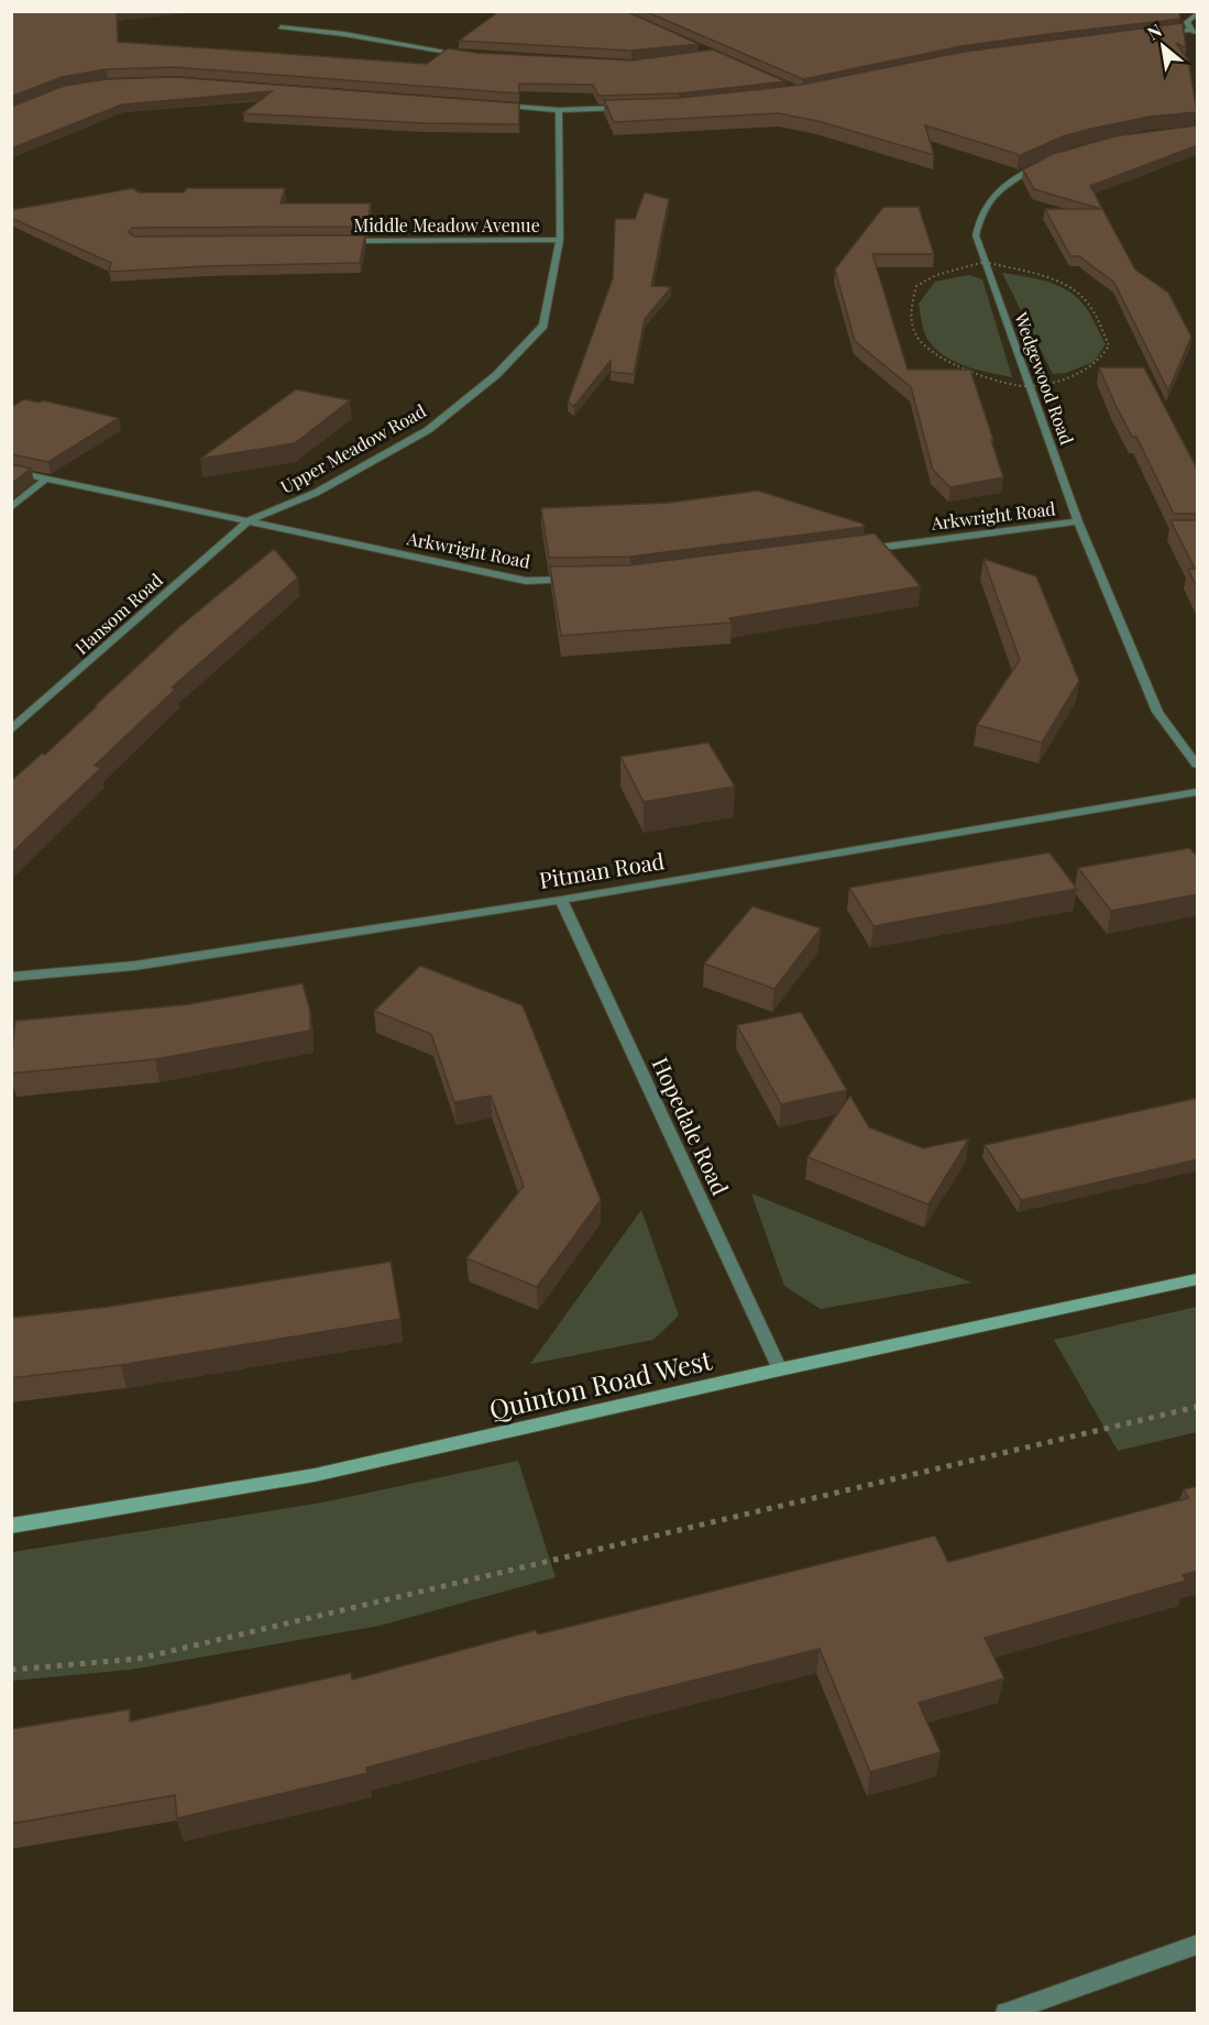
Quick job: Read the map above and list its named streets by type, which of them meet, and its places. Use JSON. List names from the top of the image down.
{
  "streets": {
    "street": [
      "Middle Meadow Avenue",
      "Wedgewood Road",
      "Upper Meadow Road",
      "Arkwright Road",
      "Hansom Road",
      "Pitman Road",
      "Hopedale Road",
      "Quinton Road West"
    ]
  },
  "crossings": [
    ["Middle Meadow Avenue", "Upper Meadow Road"],
    ["Wedgewood Road", "Arkwright Road"],
    ["Upper Meadow Road", "Arkwright Road"],
    ["Upper Meadow Road", "Hansom Road"],
    ["Arkwright Road", "Hansom Road"],
    ["Pitman Road", "Hopedale Road"],
    ["Hopedale Road", "Quinton Road West"]
  ],
  "north": "top left"
}
